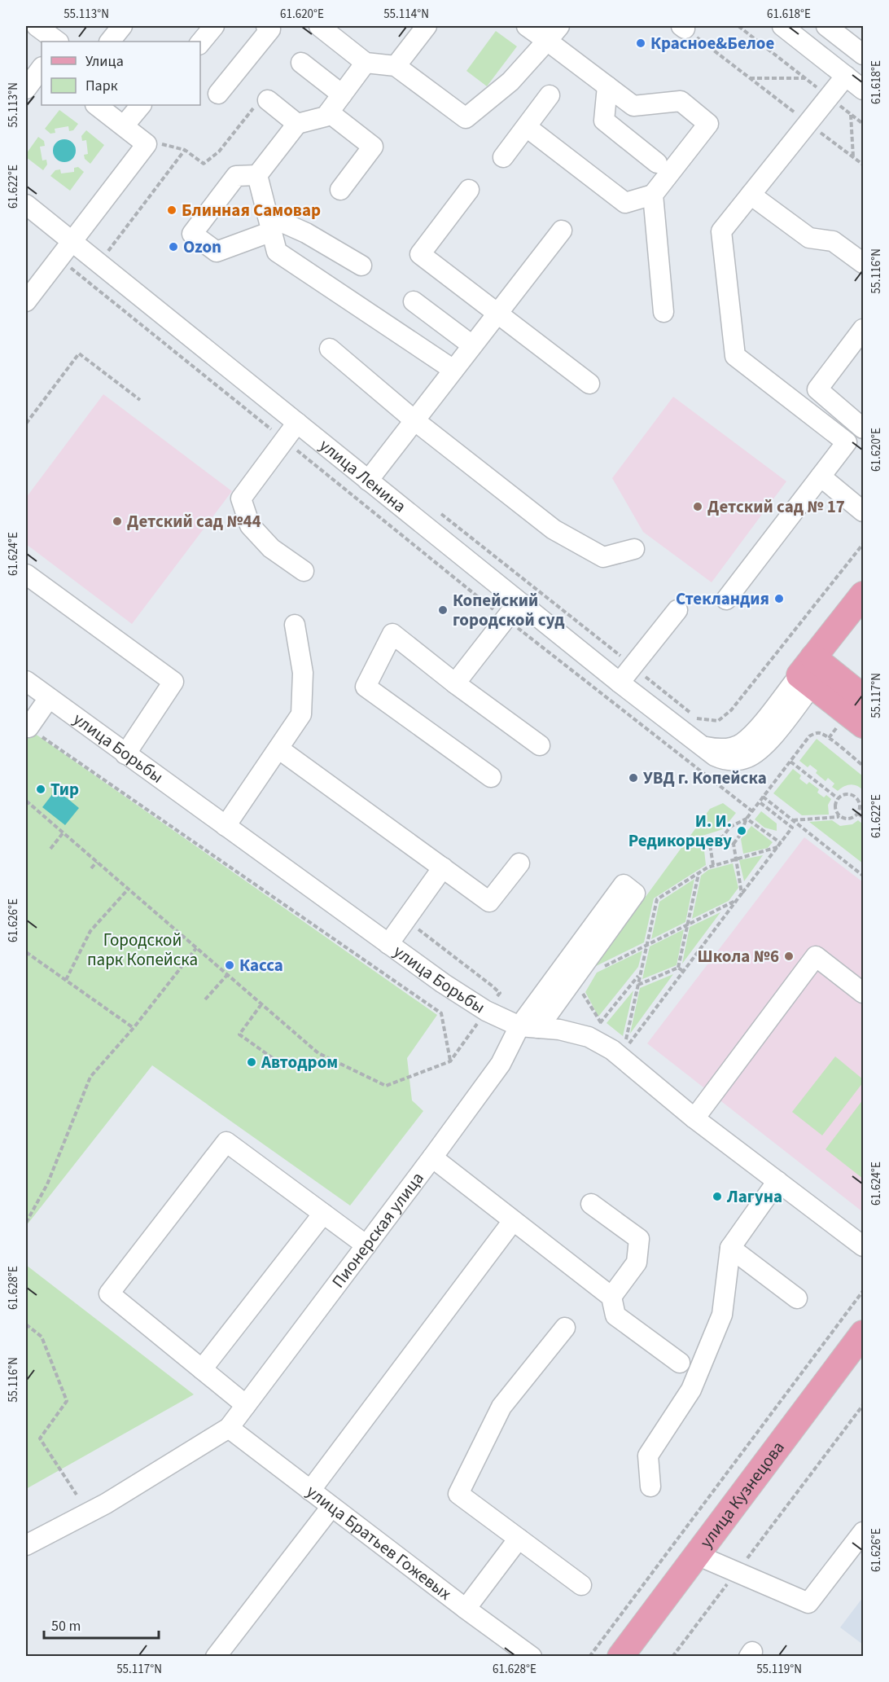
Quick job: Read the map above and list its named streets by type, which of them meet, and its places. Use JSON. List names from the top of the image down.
{
  "streets": {
    "main road": ["улица Кузнецова"],
    "street": [
      "улица Ленина",
      "улица Борьбы",
      "Пионерская улица",
      "улица Братьев Гожевых"
    ]
  },
  "crossings": [
    ["улица Борьбы", "Пионерская улица"],
    ["Пионерская улица", "улица Братьев Гожевых"]
  ],
  "parks": ["Городской парк Копейска"],
  "places": [
    "Красное&Белое",
    "Блинная Самовар",
    "Ozon",
    "Детский сад № 17",
    "Детский сад №44",
    "Стекландия",
    "Копейский городской суд",
    "УВД г. Копейска",
    "Тир",
    "И. И. Редикорцеву",
    "Школа №6",
    "Касса",
    "Автодром",
    "Лагуна"
  ],
  "legend": ["Улица", "Парк"],
  "scale_bar": "50 m",
  "coordinates": [
    "55.113°N",
    "61.620°E",
    "55.114°N",
    "61.618°E",
    "61.622°E",
    "55.116°N",
    "61.624°E",
    "55.117°N",
    "61.626°E",
    "61.628°E",
    "55.119°N"
  ]
}
